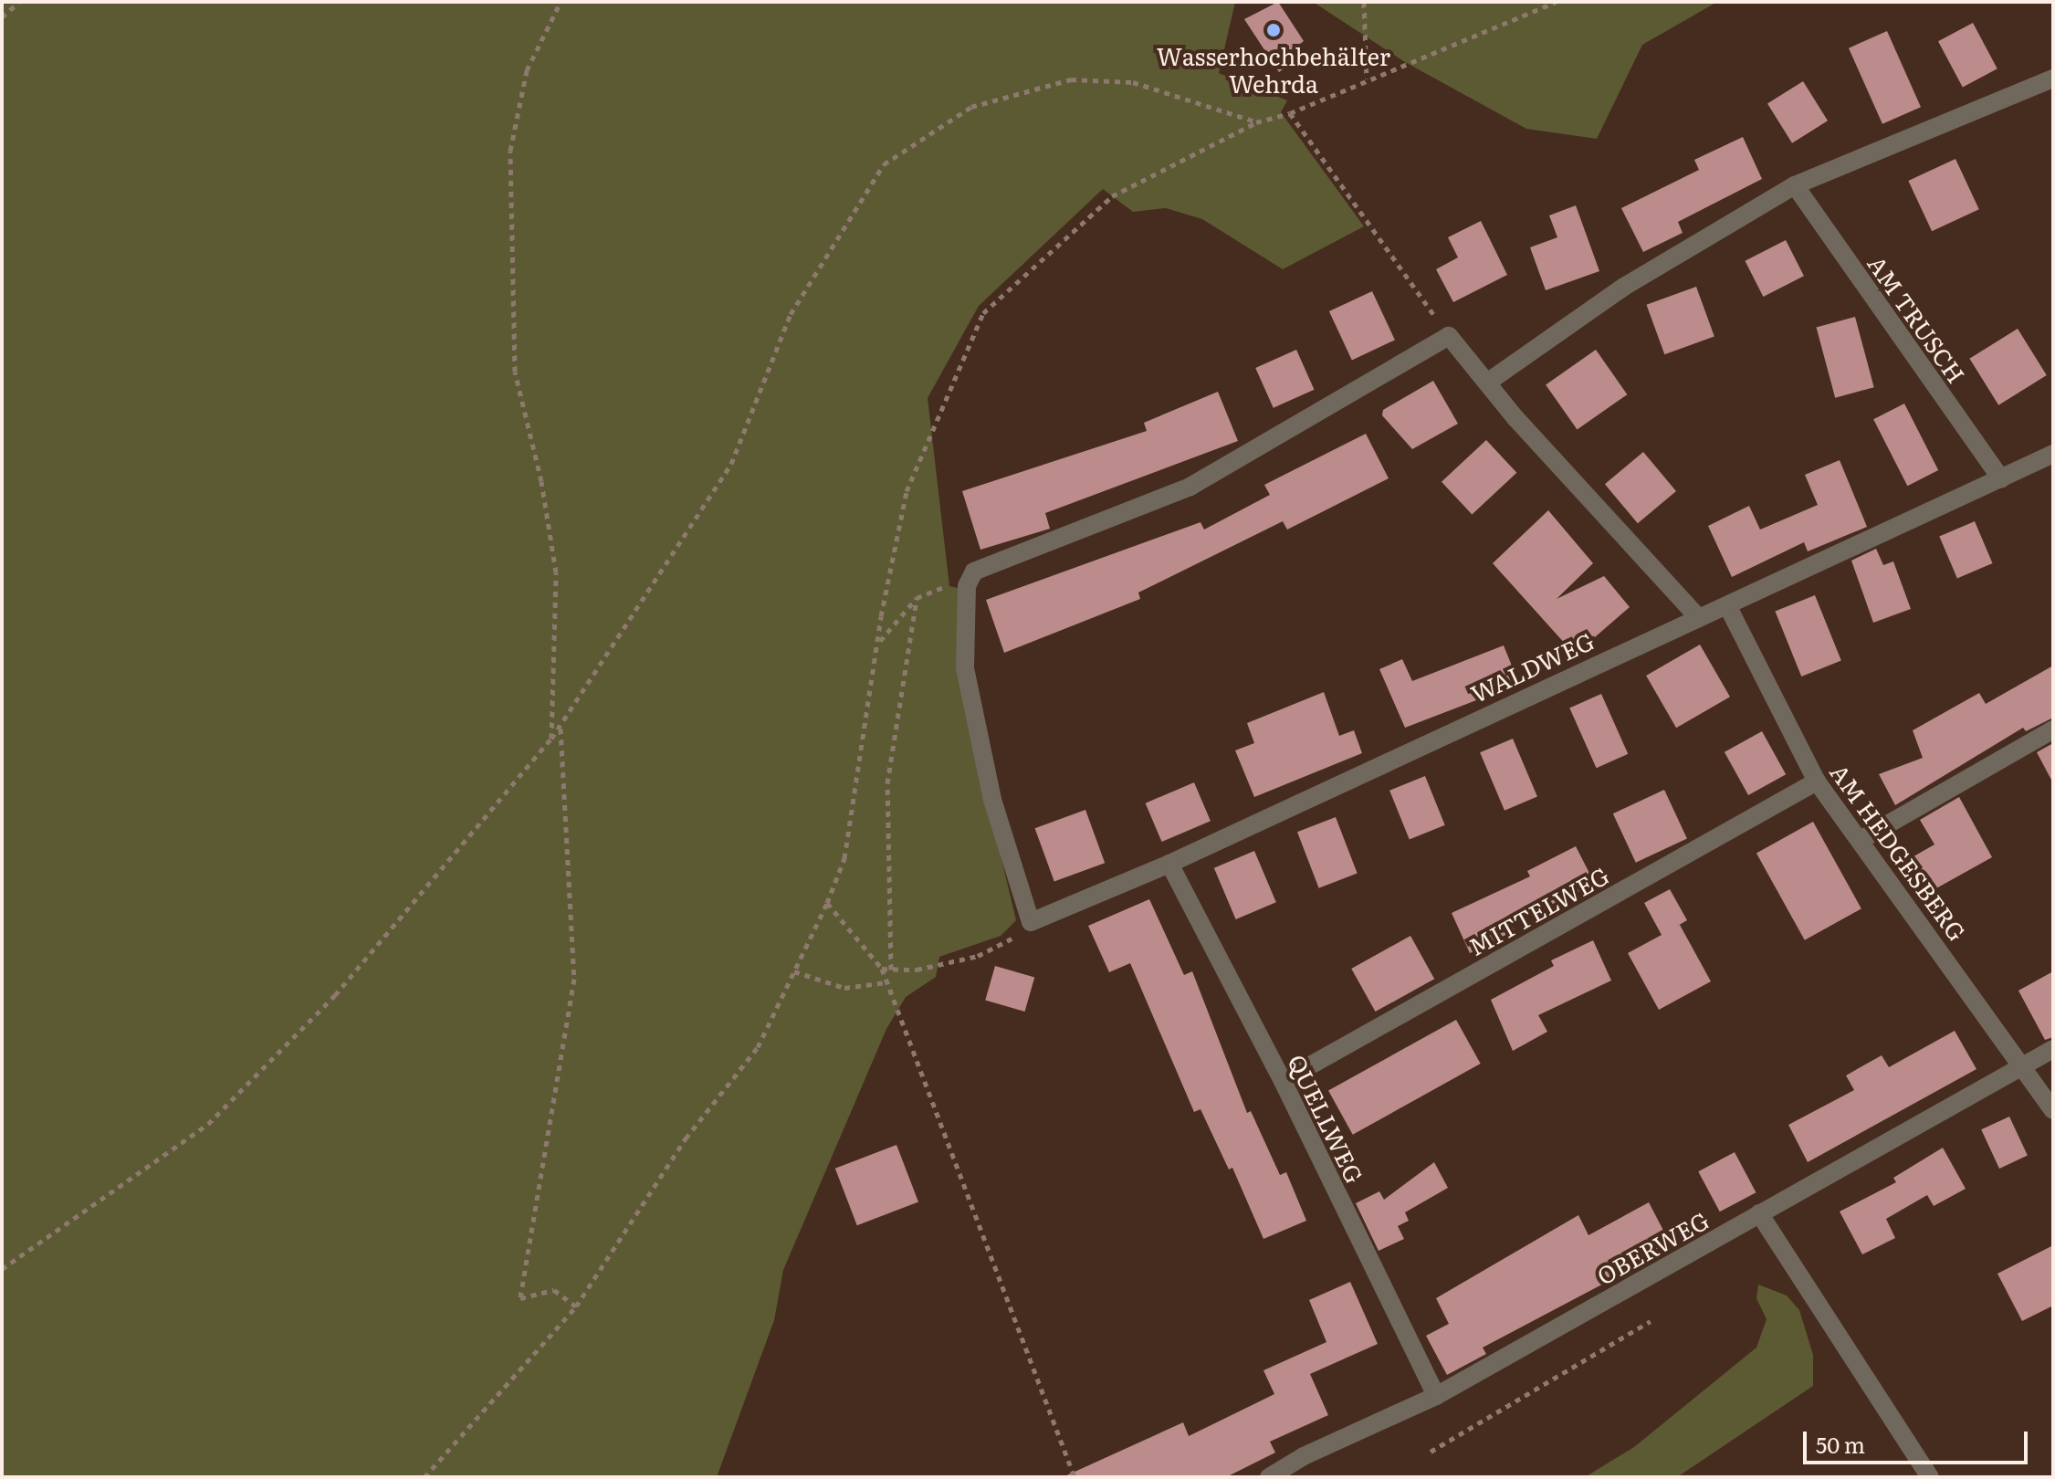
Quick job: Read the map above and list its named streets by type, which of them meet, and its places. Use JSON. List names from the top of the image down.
{
  "streets": {
    "street": [
      "AM TRUSCH",
      "WALDWEG",
      "AM HEDGESBERG",
      "MITTELWEG",
      "QUELLWEG",
      "OBERWEG"
    ]
  },
  "crossings": [
    ["AM TRUSCH", "WALDWEG"],
    ["WALDWEG", "AM HEDGESBERG"],
    ["WALDWEG", "QUELLWEG"],
    ["AM HEDGESBERG", "MITTELWEG"],
    ["AM HEDGESBERG", "OBERWEG"],
    ["MITTELWEG", "QUELLWEG"],
    ["QUELLWEG", "OBERWEG"]
  ],
  "places": ["Wasserhochbehälter Wehrda"],
  "scale_bar": "50 m"
}
